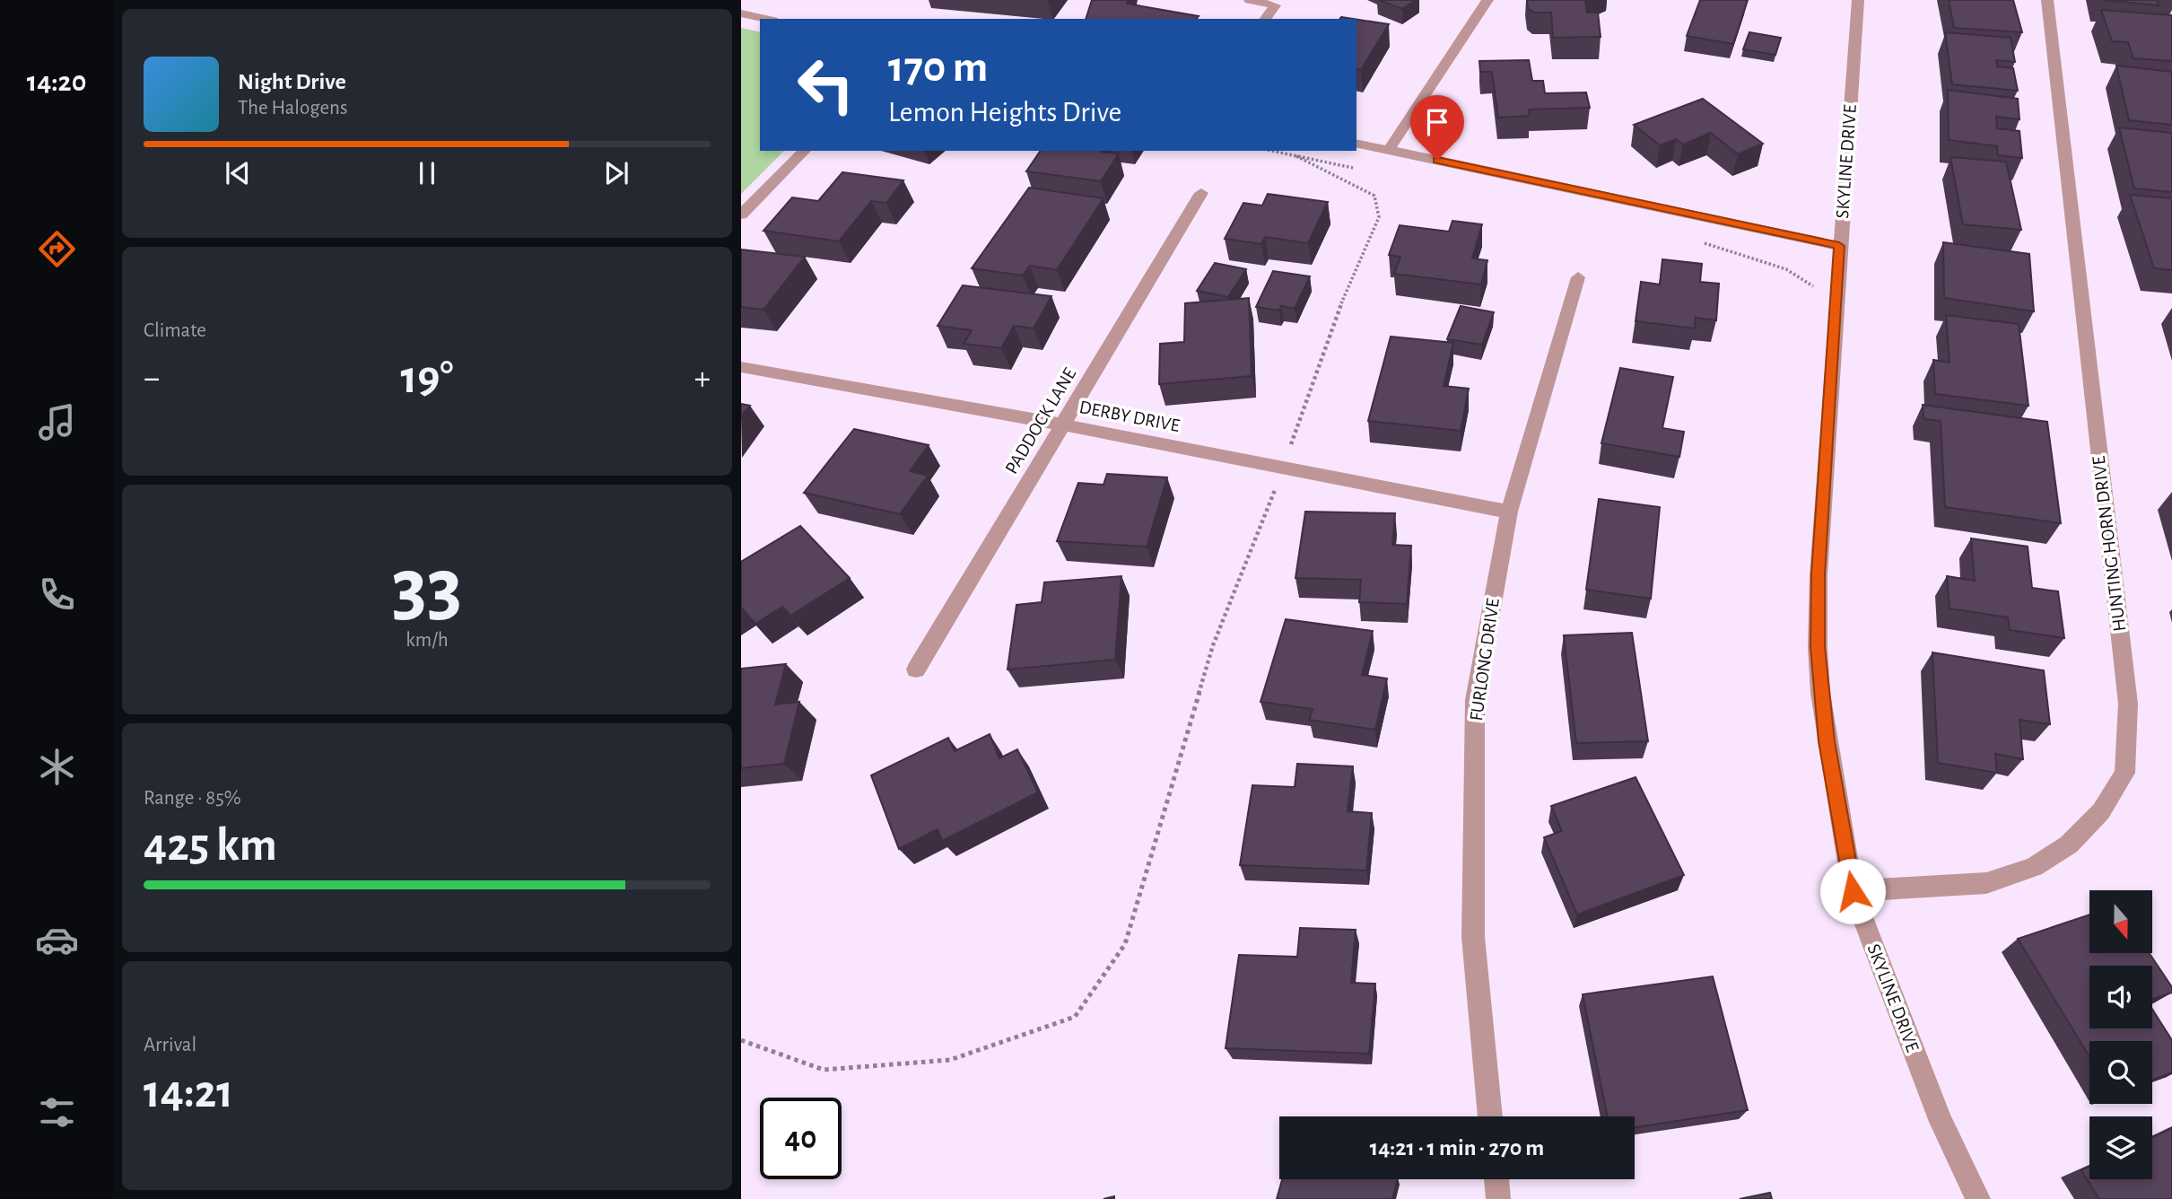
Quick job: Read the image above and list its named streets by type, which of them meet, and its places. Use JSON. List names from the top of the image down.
{
  "streets": {
    "street": [
      "SKYLINE DRIVE",
      "DERBY DRIVE",
      "PADDOCK LANE",
      "HUNTING HORN DRIVE",
      "FURLONG DRIVE"
    ]
  },
  "crossings": [
    ["SKYLINE DRIVE", "HUNTING HORN DRIVE"],
    ["DERBY DRIVE", "PADDOCK LANE"],
    ["DERBY DRIVE", "FURLONG DRIVE"]
  ],
  "north": "bottom",
  "page": {
    "tabs": "14:20",
    "turn": ["170 m", "Lemon Heights Drive"],
    "song": ["Night Drive", "The Halogens"],
    "tile": [
      "Climate",
      ["33", "km/h"],
      ["Range · 85%", "425 km"],
      ["Arrival", "14:21"]
    ],
    "heat": ["−", "19°", "+"],
    "limit": "40",
    "trip": "14:21 · 1 min · 270 m"
  }
}
